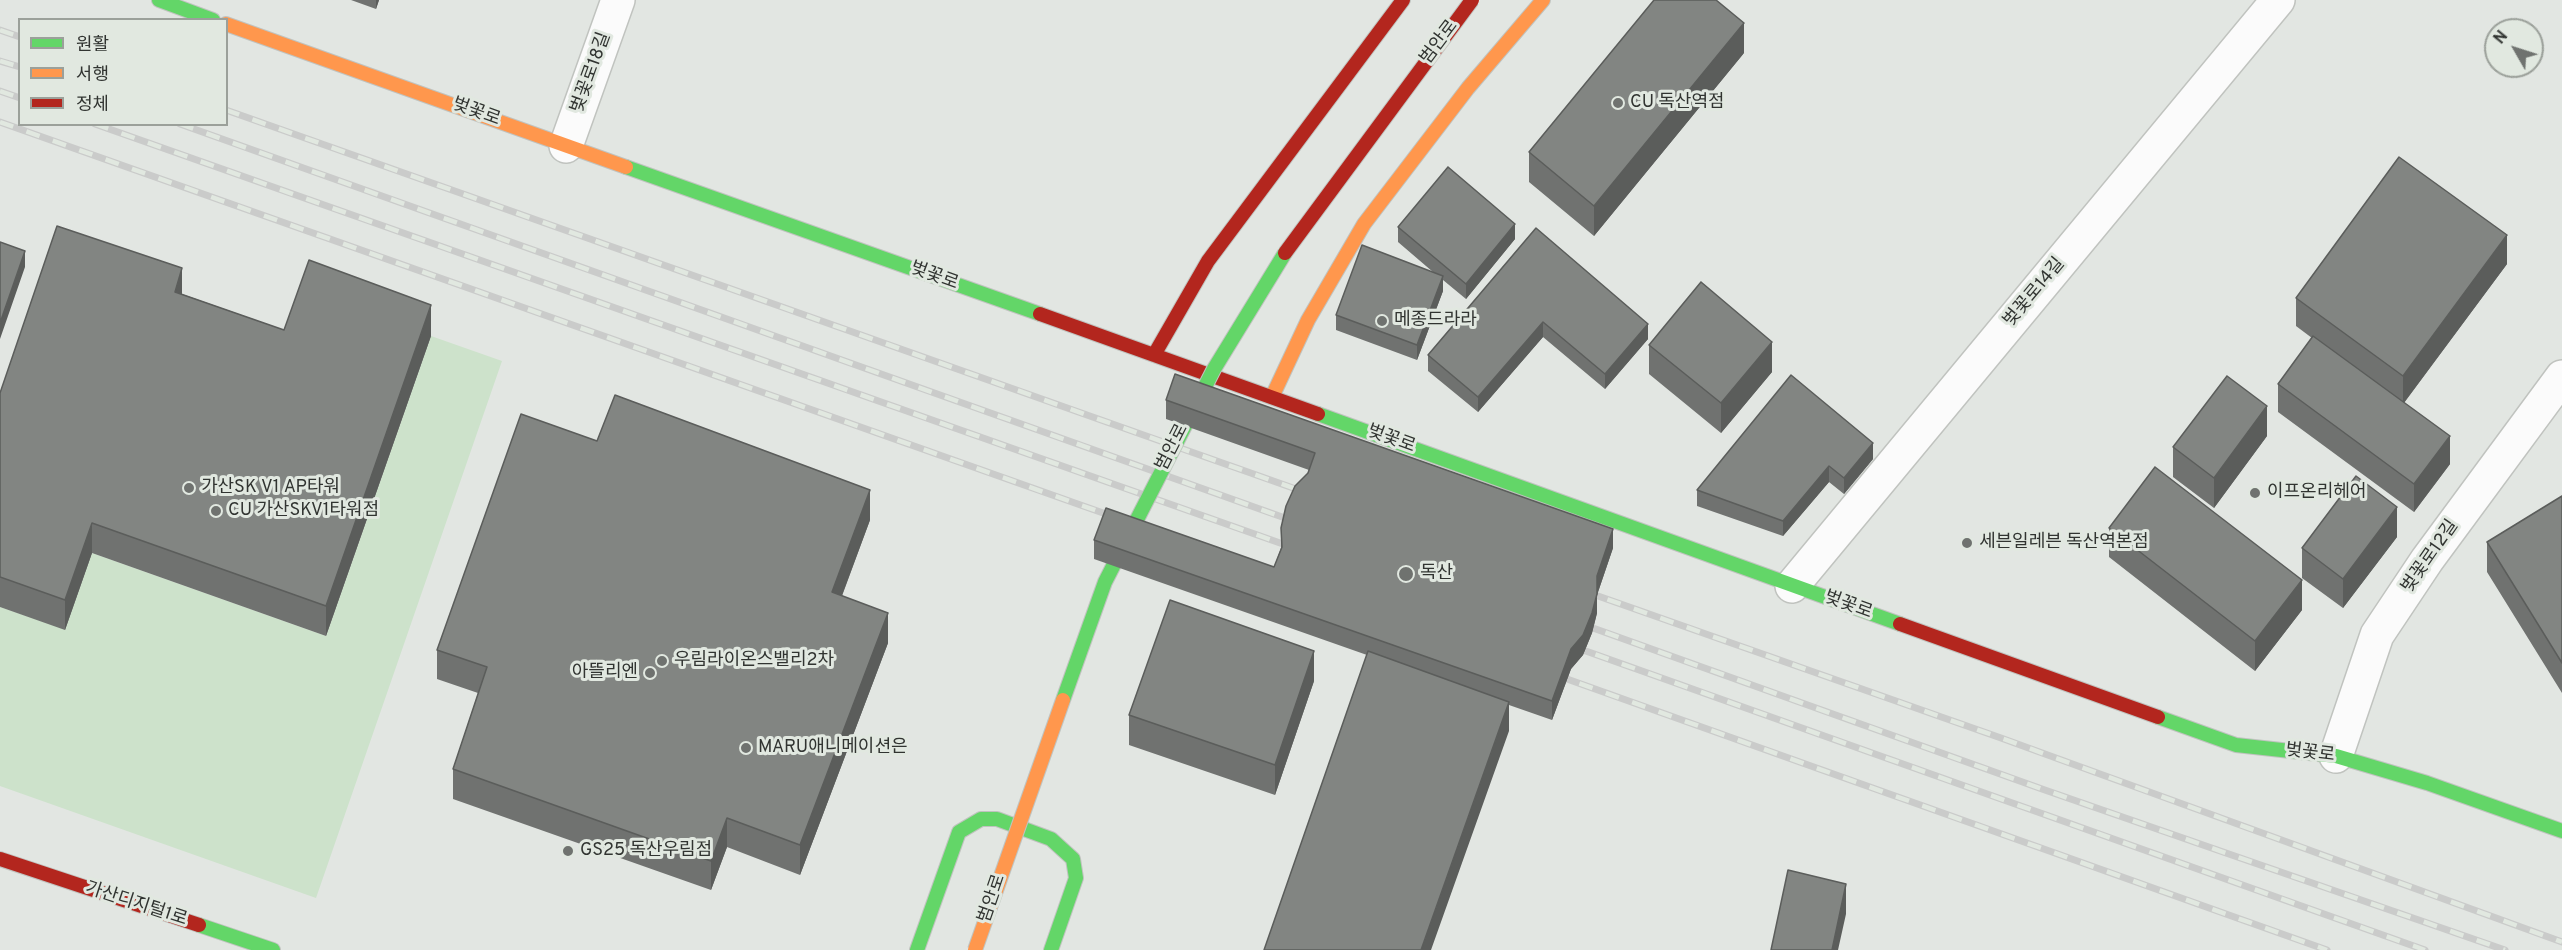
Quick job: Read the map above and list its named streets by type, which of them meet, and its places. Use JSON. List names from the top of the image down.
{
  "streets": {
    "street": [
      "범안로",
      "벚꽃로18길",
      "벚꽃로",
      "벚꽃로14길",
      "벚꽃로12길",
      "가산디지털1로"
    ]
  },
  "crossings": [
    ["벚꽃로18길", "벚꽃로"],
    ["벚꽃로", "벚꽃로14길"],
    ["벚꽃로", "벚꽃로12길"]
  ],
  "places": [
    "CU 독산역점",
    "메종드라라",
    "가산SK V1 AP타워",
    "이프온리헤어",
    "CU 가산SKV1타워점",
    "세븐일레븐 독산역본점",
    "독산",
    "우림라이온스밸리2차",
    "아뜰리엔",
    "MARU애니메이션은",
    "GS25 독산우림점"
  ],
  "legend": ["원활", "서행", "정체"],
  "north": "top left"
}
